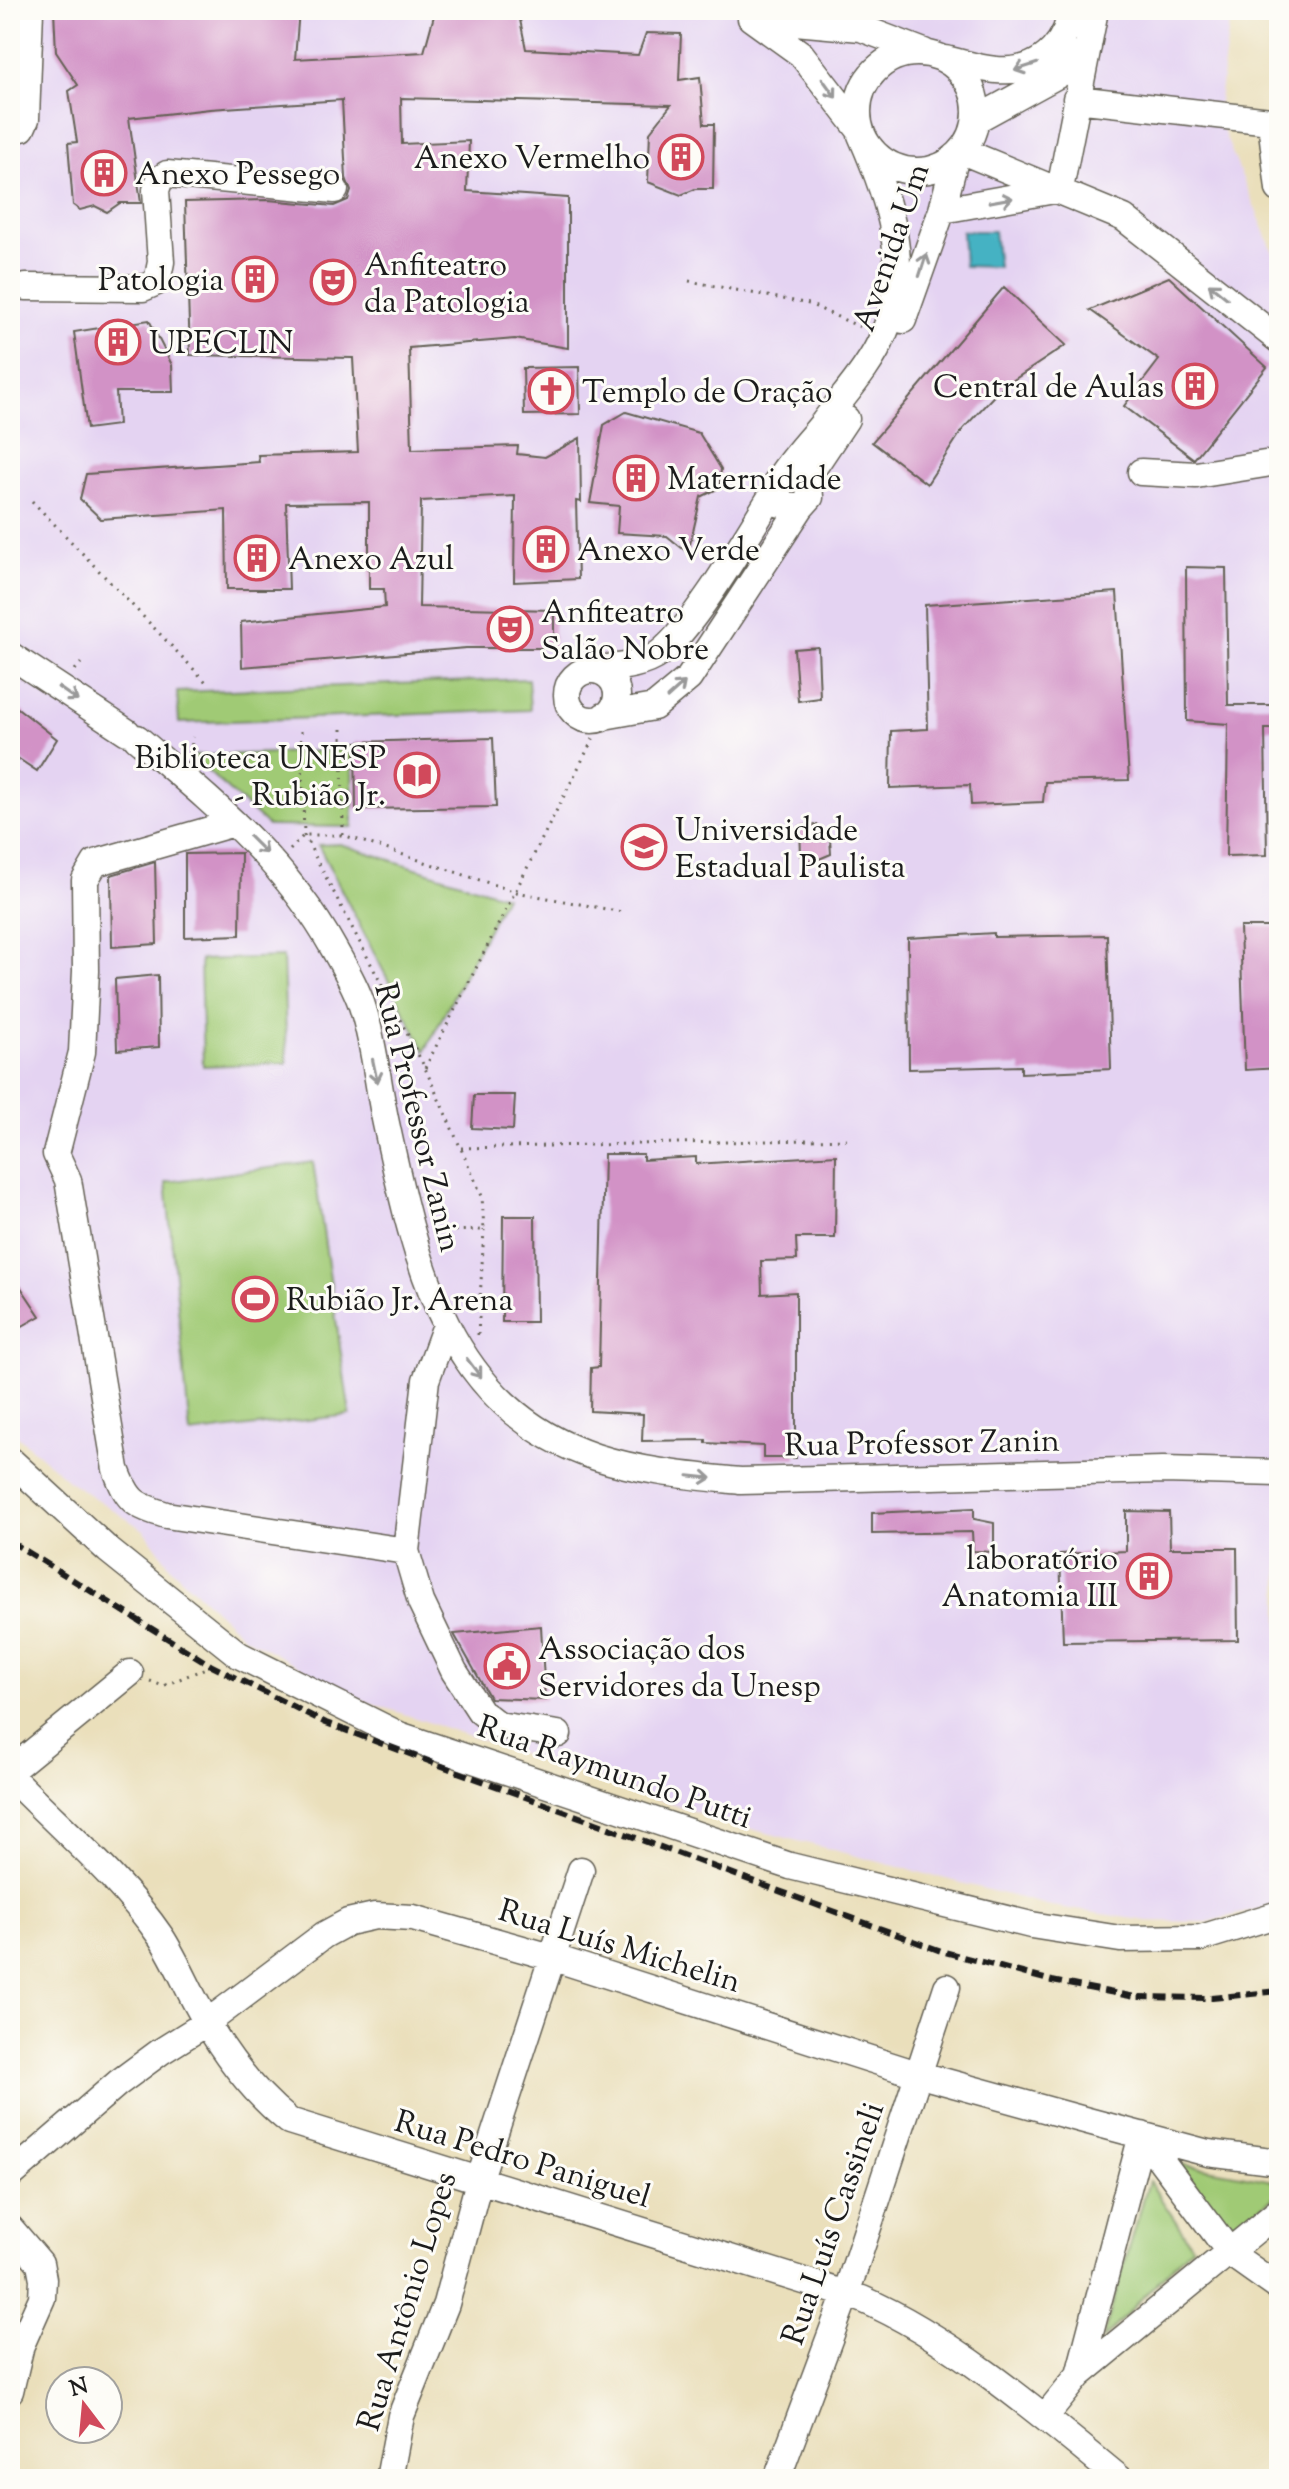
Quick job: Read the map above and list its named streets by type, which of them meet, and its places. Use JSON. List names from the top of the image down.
{
  "streets": {
    "street": [
      "Avenida Um",
      "Rua Professor Zanin",
      "Rua Raymundo Putti",
      "Rua Luís Michelin",
      "Rua Pedro Paniguel",
      "Rua Luís Cassineli",
      "Rua Antônio Lopes"
    ]
  },
  "crossings": [
    ["Rua Luís Michelin", "Rua Pedro Paniguel"],
    ["Rua Luís Michelin", "Rua Luís Cassineli"],
    ["Rua Luís Michelin", "Rua Antônio Lopes"],
    ["Rua Pedro Paniguel", "Rua Luís Cassineli"],
    ["Rua Pedro Paniguel", "Rua Antônio Lopes"]
  ],
  "one_way": ["Rua Professor Zanin"],
  "places": {
    "building": [
      "Anexo Vermelho",
      "Anexo Pessego",
      "Patologia",
      "UPECLIN",
      "Central de Aulas",
      "Maternidade",
      "Anexo Verde",
      "Anexo Azul",
      "laboratório Anatomia III"
    ],
    "theatre": ["Anfiteatro da Patologia", "Anfiteatro Salão Nobre"],
    "church": ["Templo de Oração"],
    "library": ["Biblioteca UNESP - Rubião Jr."],
    "school or university": ["Universidade Estadual Paulista"],
    "sports": ["Rubião Jr. Arena"],
    "public building": ["Associação dos Servidores da Unesp"]
  },
  "north": "top"
}
